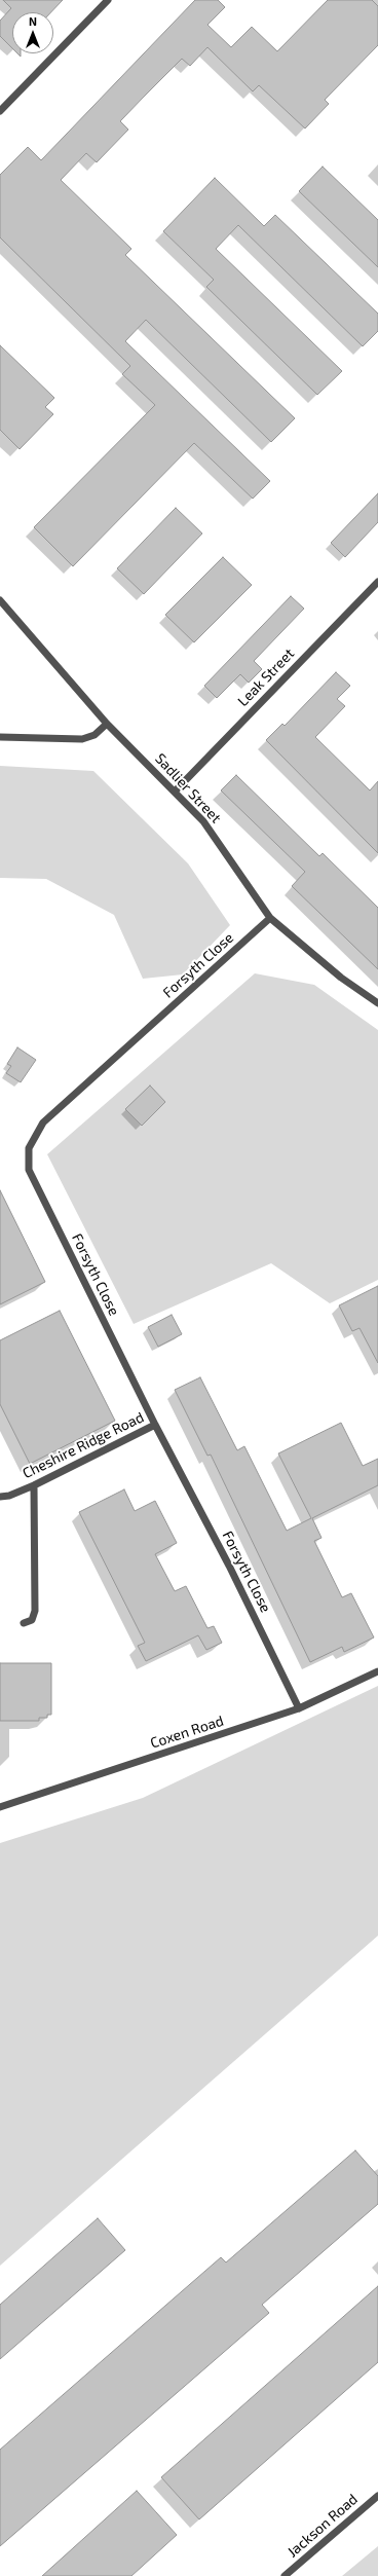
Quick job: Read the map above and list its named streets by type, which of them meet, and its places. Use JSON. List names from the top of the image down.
{
  "streets": {
    "lane": [
      "Leak Street",
      "Sadlier Street",
      "Forsyth Close",
      "Cheshire Ridge Road",
      "Coxen Road",
      "Jackson Road"
    ]
  },
  "crossings": [
    ["Leak Street", "Sadlier Street"],
    ["Sadlier Street", "Forsyth Close"],
    ["Forsyth Close", "Cheshire Ridge Road"],
    ["Forsyth Close", "Coxen Road"]
  ],
  "north": "top"
}
